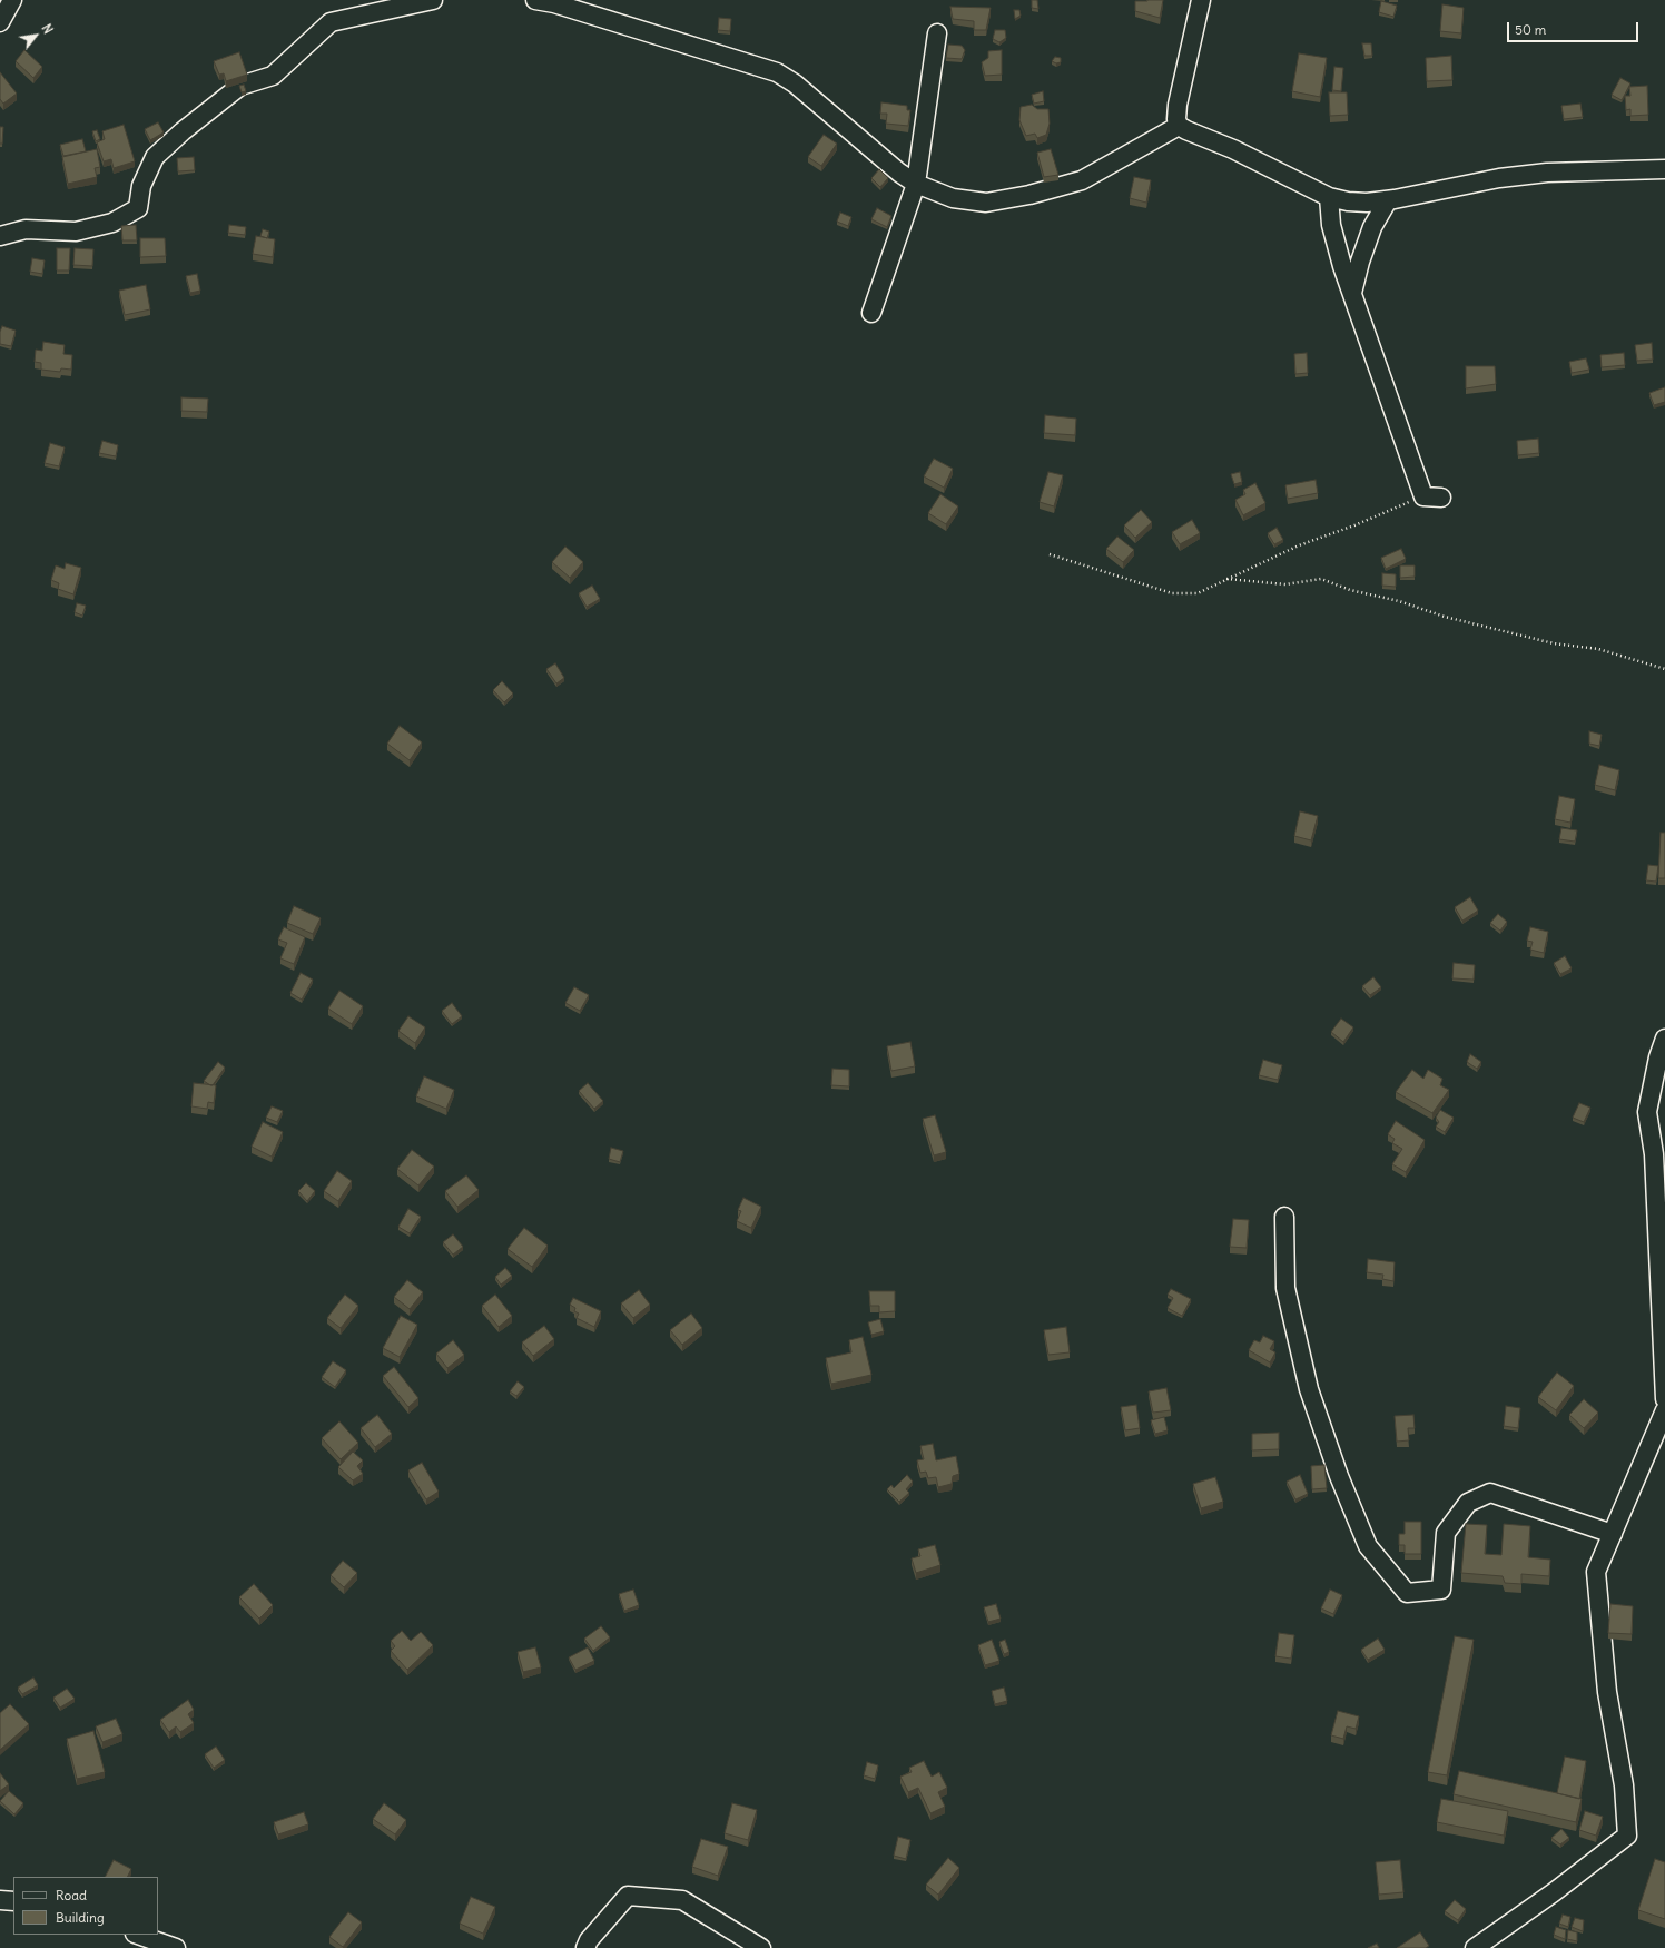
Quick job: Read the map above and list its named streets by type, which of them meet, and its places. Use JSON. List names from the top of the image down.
{
  "legend": ["Road", "Building"],
  "scale_bar": "50 m",
  "north": "top right"
}
